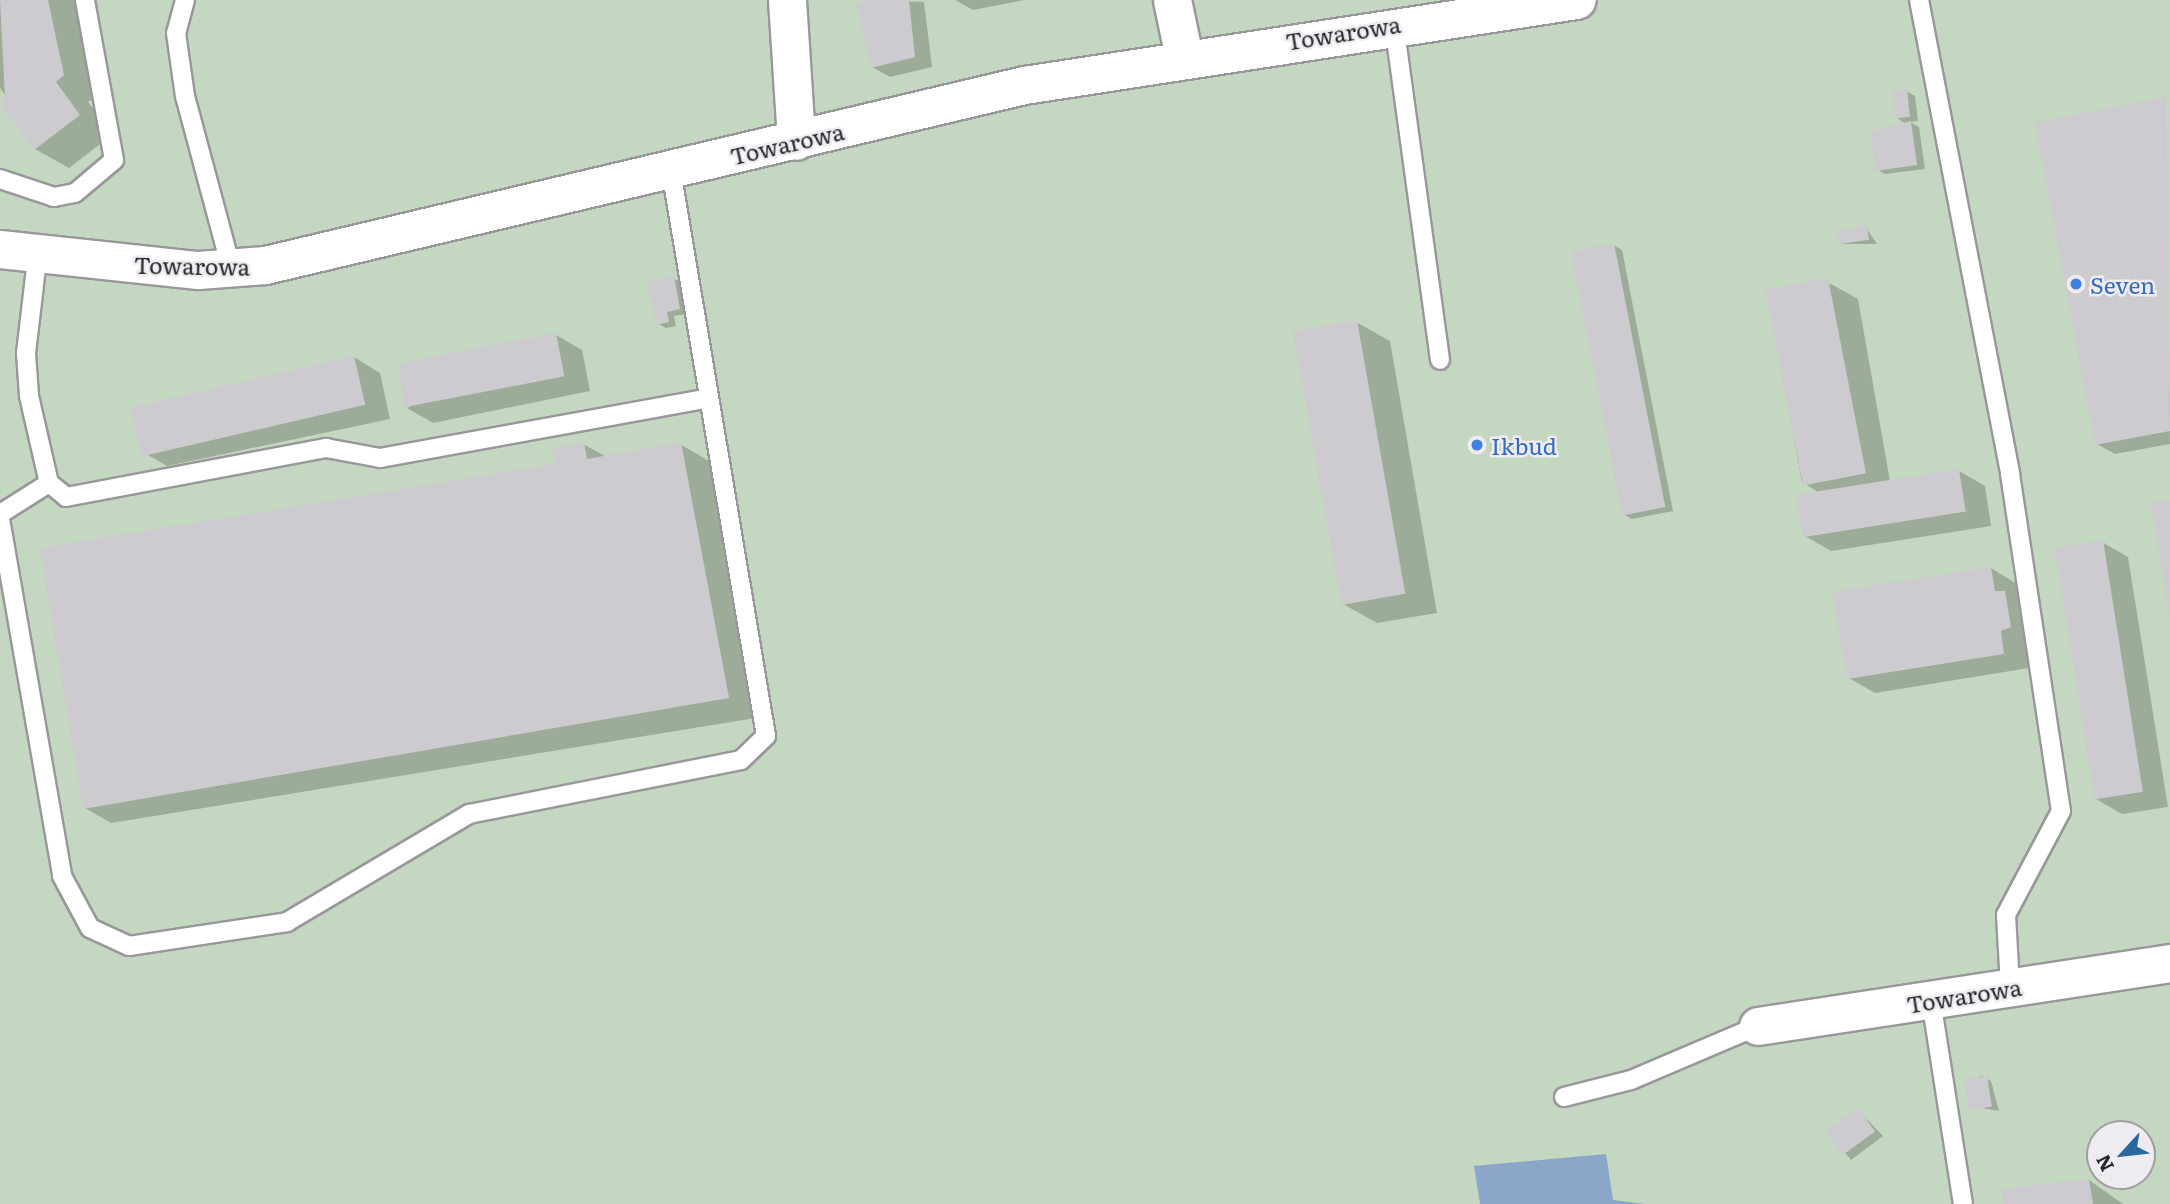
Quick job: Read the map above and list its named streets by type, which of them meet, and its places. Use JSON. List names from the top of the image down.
{
  "streets": {
    "street": ["Towarowa"]
  },
  "places": ["Seven", "Ikbud"],
  "north": "bottom left"
}
